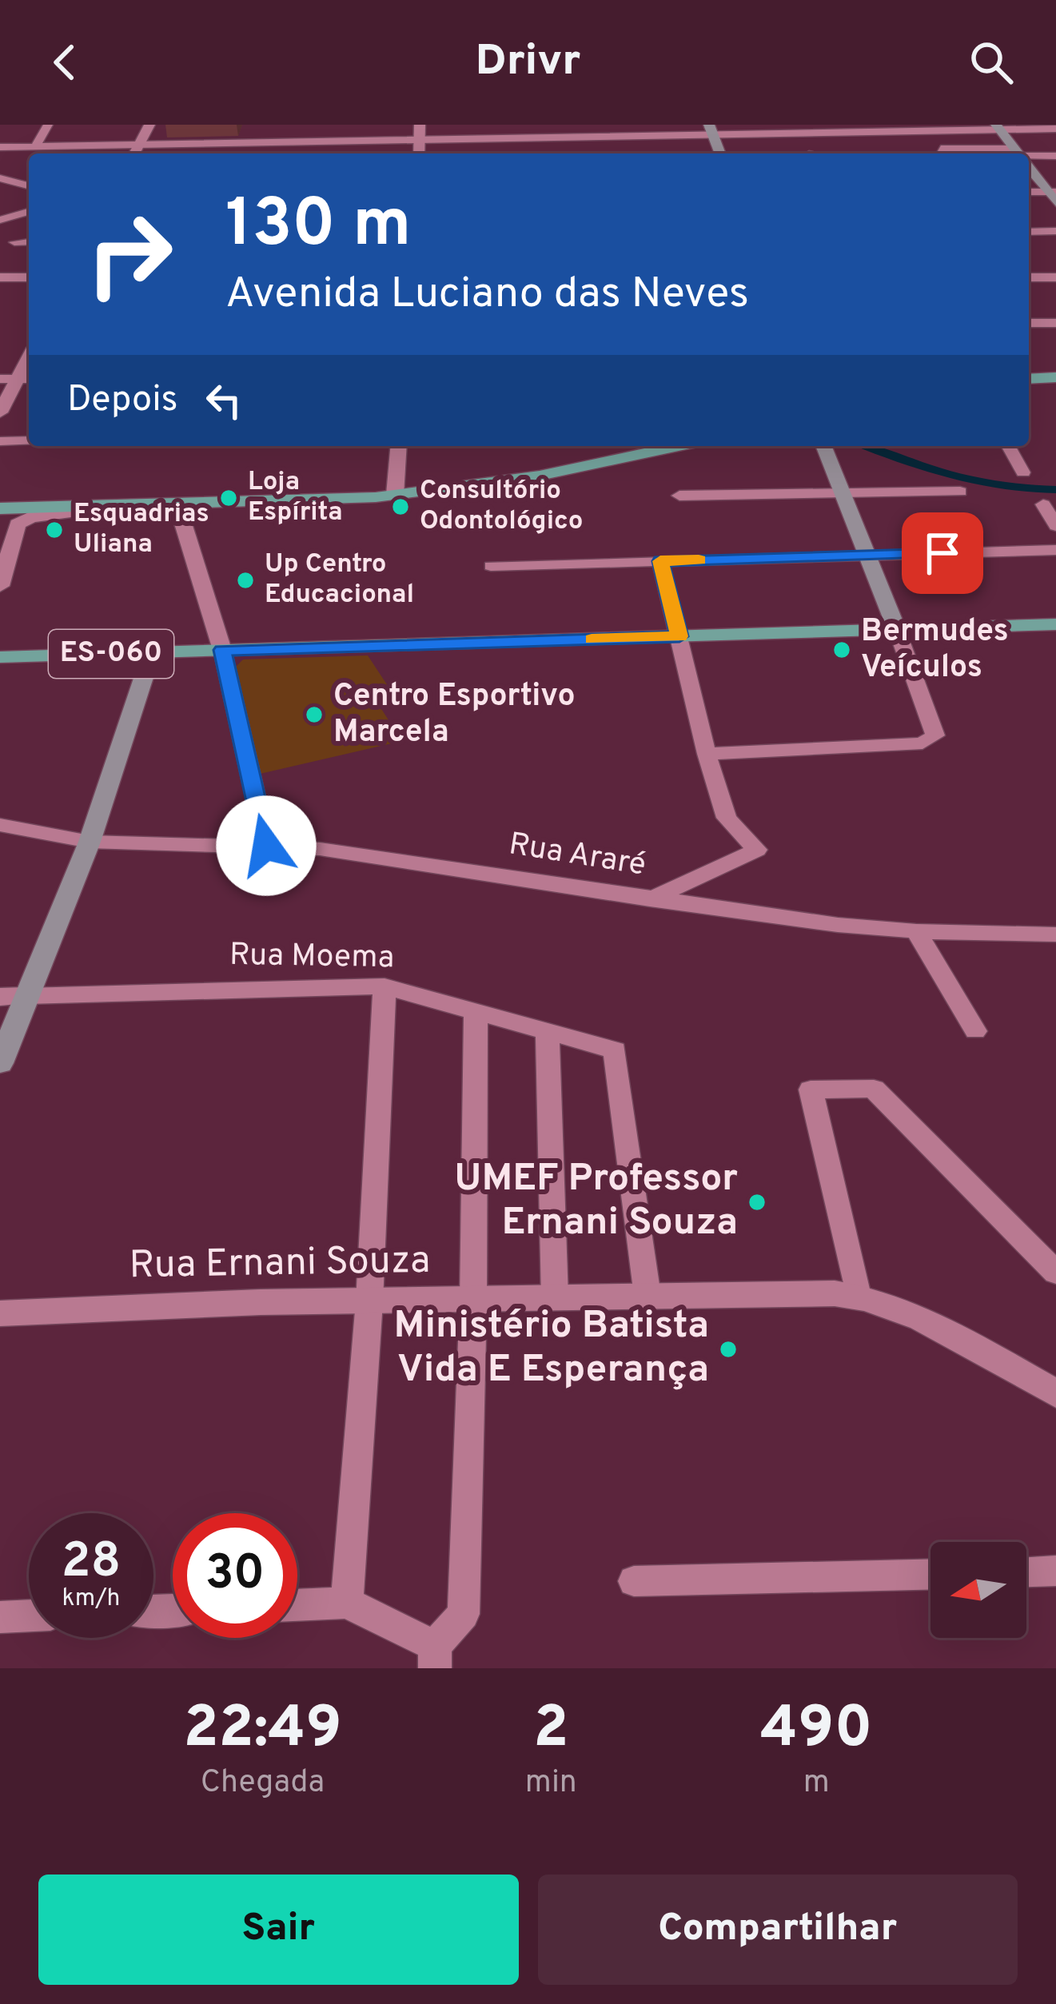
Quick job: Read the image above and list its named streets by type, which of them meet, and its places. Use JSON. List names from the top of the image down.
{
  "streets": {
    "main road": ["ES-060"],
    "street": ["Rua Araré", "Rua Moema", "Rua Ernani Souza"]
  },
  "crossings": [
    ["Rua Moema", "Rua Ernani Souza"]
  ],
  "places": [
    "Loja Espírita",
    "Consultório Odontológico",
    "Esquadrias Uliana",
    "Up Centro Educacional",
    "Bermudes Veículos",
    "Centro Esportivo Marcela",
    "UMEF Professor Ernani Souza",
    "Ministério Batista Vida E Esperança"
  ],
  "north": "left",
  "page": {
    "header": "Drivr",
    "turn": ["130 m", "Avenida Luciano das Neves"],
    "then": "Depois",
    "speed": "28 km/h",
    "limit": "30",
    "eta": [
      "22:49",
      "Chegada",
      "2",
      "min",
      "490",
      "m"
    ],
    "buttons": ["Sair", "Compartilhar"]
  }
}
